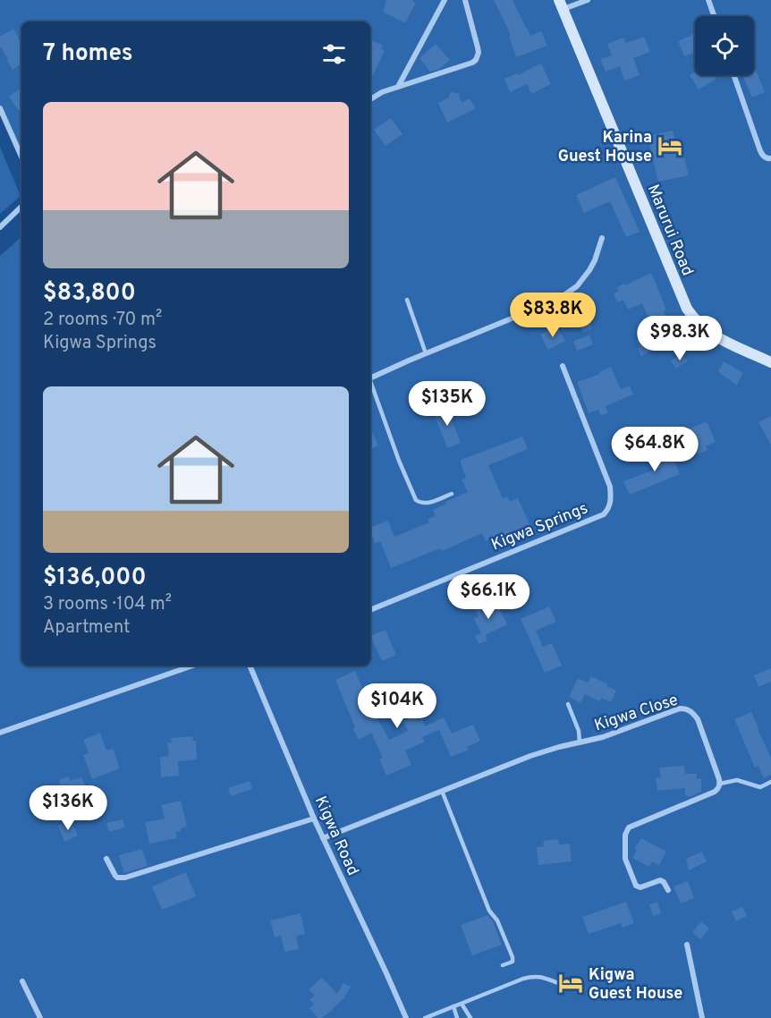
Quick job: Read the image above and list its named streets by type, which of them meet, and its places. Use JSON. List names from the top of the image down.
{
  "streets": {
    "street": [
      "Marurui Road",
      "Kigwa Springs",
      "Kigwa Close",
      "Kigwa Road"
    ]
  },
  "crossings": [
    ["Kigwa Close", "Kigwa Road"]
  ],
  "places": {
    "hotel": ["Karina Guest House", "Kigwa Guest House"]
  },
  "page": {
    "heading": "7 homes",
    "list": [
      {
        "name": "$83,800",
        "note": "2 rooms · 70 m² · Kigwa Springs"
      },
      {
        "name": "$136,000",
        "note": "3 rooms · 104 m² · Apartment"
      }
    ],
    "price": [
      "$83.8K",
      "$98.3K",
      "$135K",
      "$64.8K",
      "$66.1K",
      "$104K",
      "$136K"
    ]
  }
}
